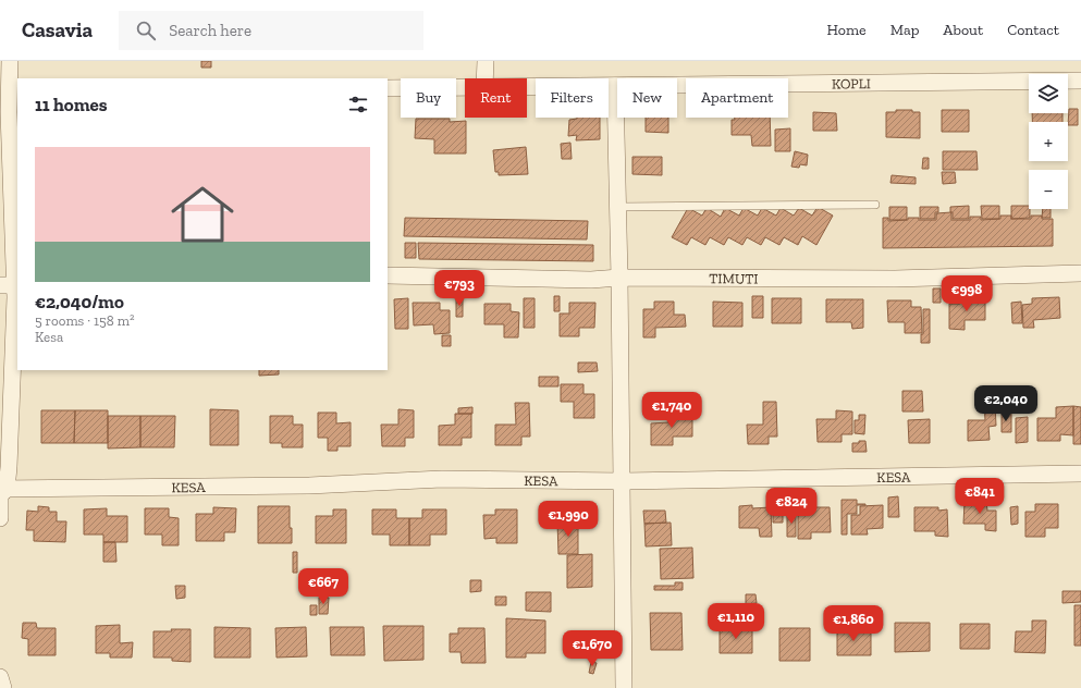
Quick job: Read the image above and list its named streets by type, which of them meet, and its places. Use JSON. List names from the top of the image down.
{
  "streets": {
    "street": ["KOPLI", "TIMUTI", "KESA"]
  },
  "page": {
    "header": "Casavia",
    "search": "Search here",
    "nav": [
      "Home",
      "Map",
      "About",
      "Contact"
    ],
    "map_buttons": ["+", "−"],
    "chip": [
      "Buy",
      "Rent",
      "Filters",
      "New",
      "Apartment"
    ],
    "heading": "11 homes",
    "list": [
      {
        "name": "€2,040/mo",
        "note": "5 rooms · 158 m² · Kesa"
      }
    ],
    "price": [
      "€793",
      "€998",
      "€2,040",
      "€1,740",
      "€841",
      "€824",
      "€1,990",
      "€667",
      "€1,110",
      "€1,860",
      "€1,670"
    ]
  }
}
